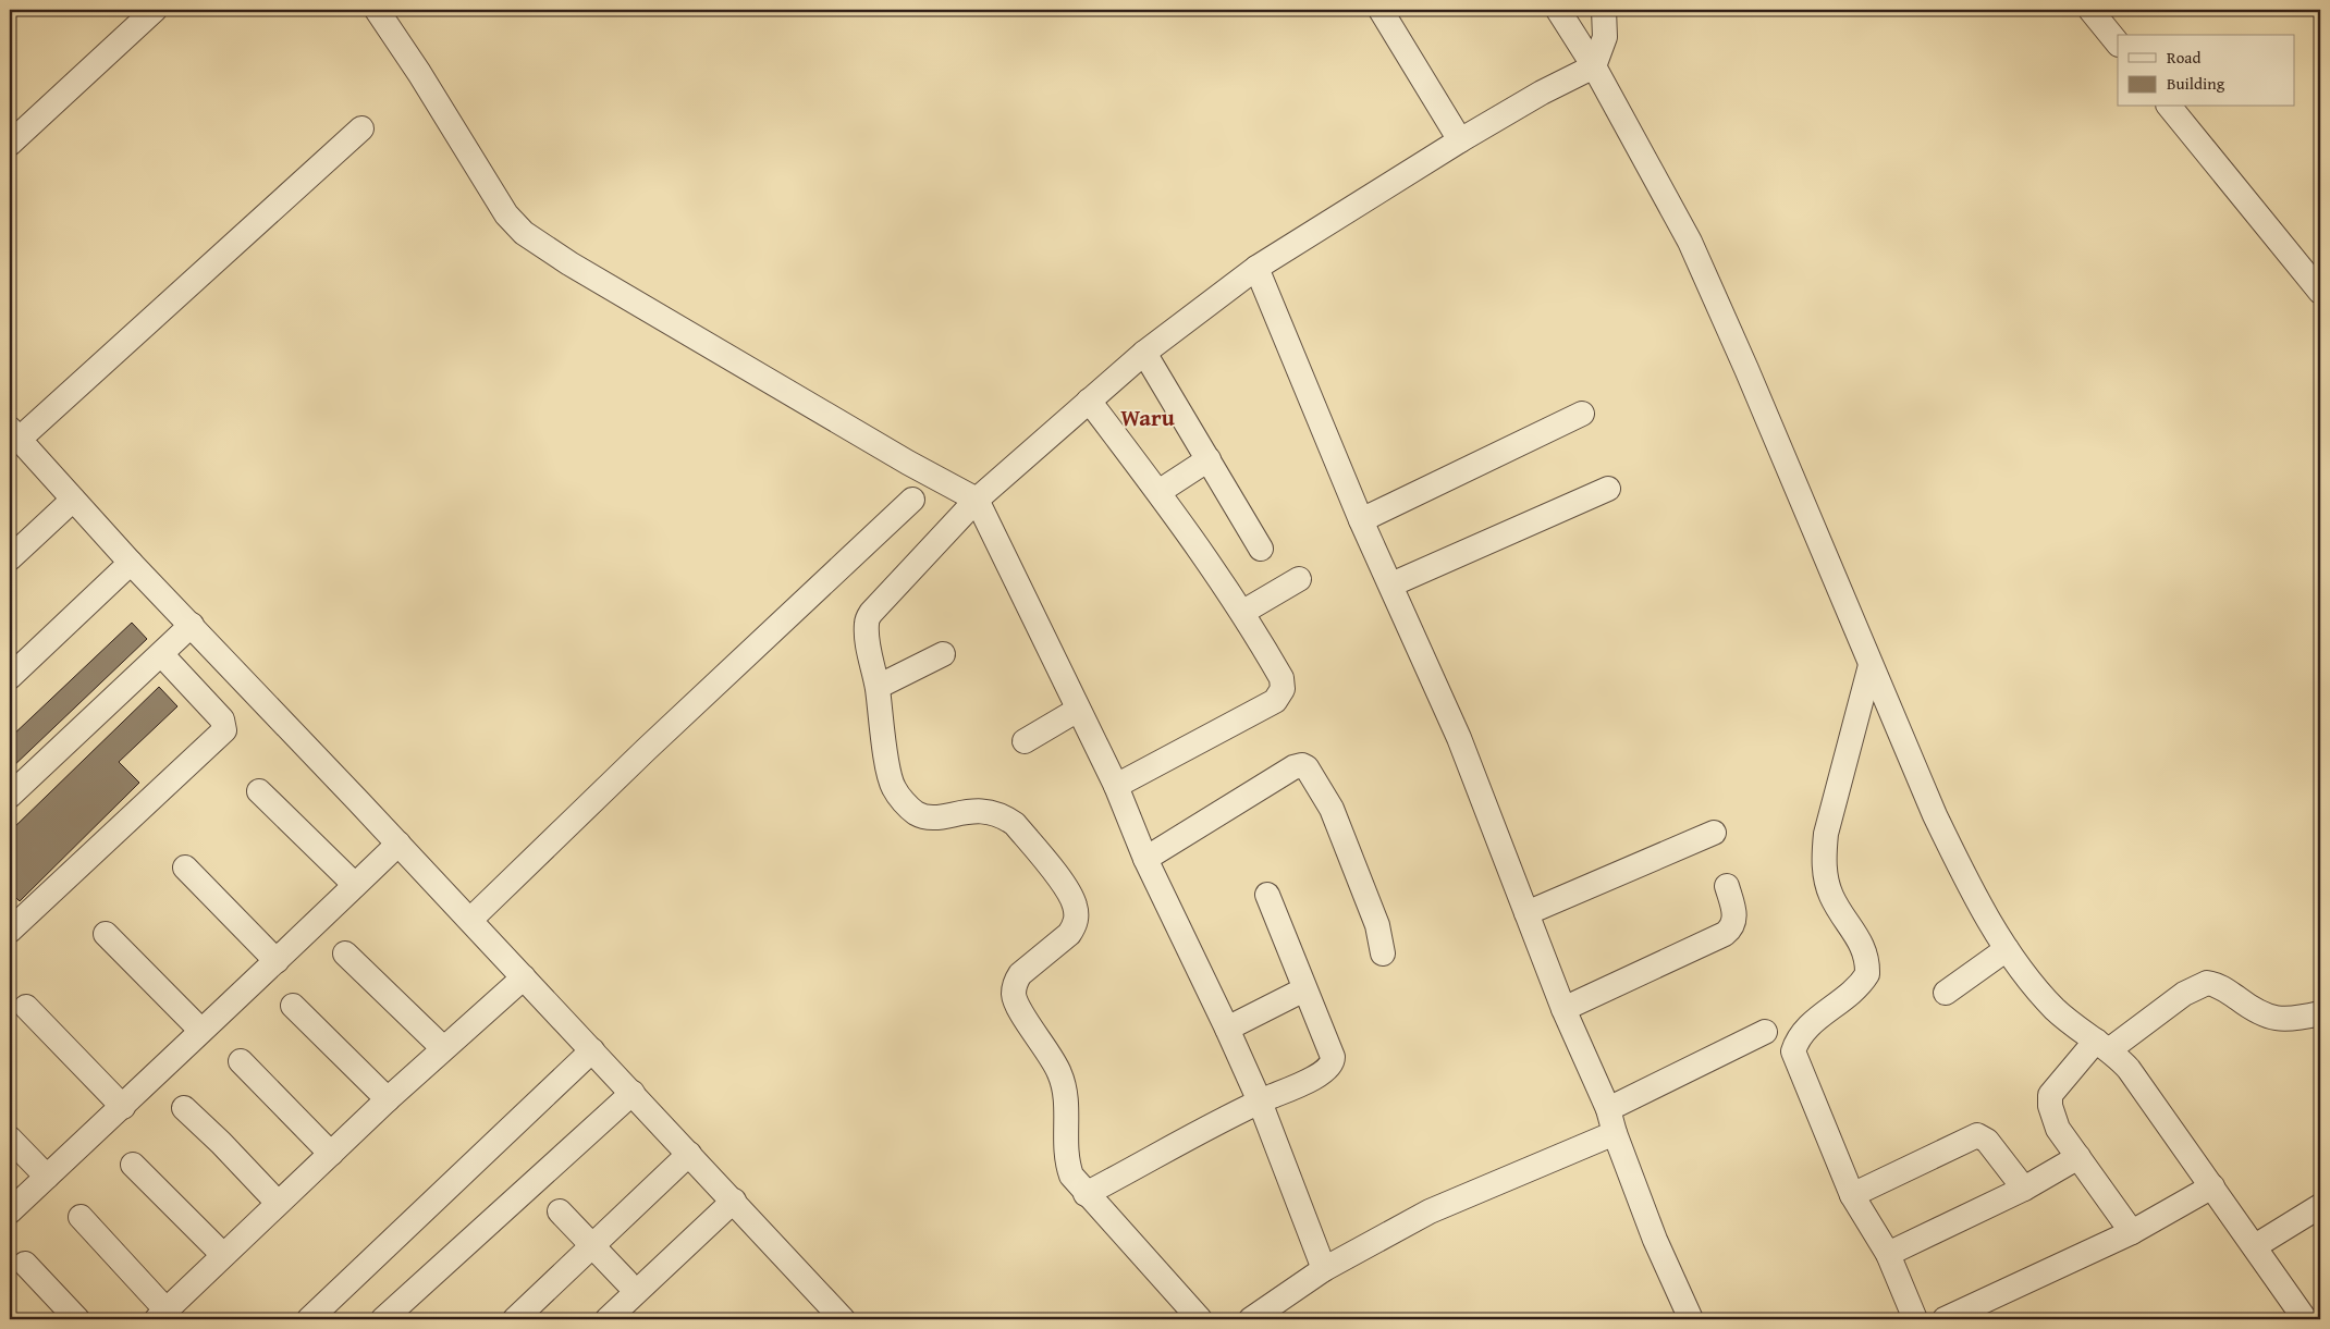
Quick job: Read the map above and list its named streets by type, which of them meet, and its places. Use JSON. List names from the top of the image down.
{
  "districts": ["Waru"],
  "legend": ["Road", "Building"]
}
